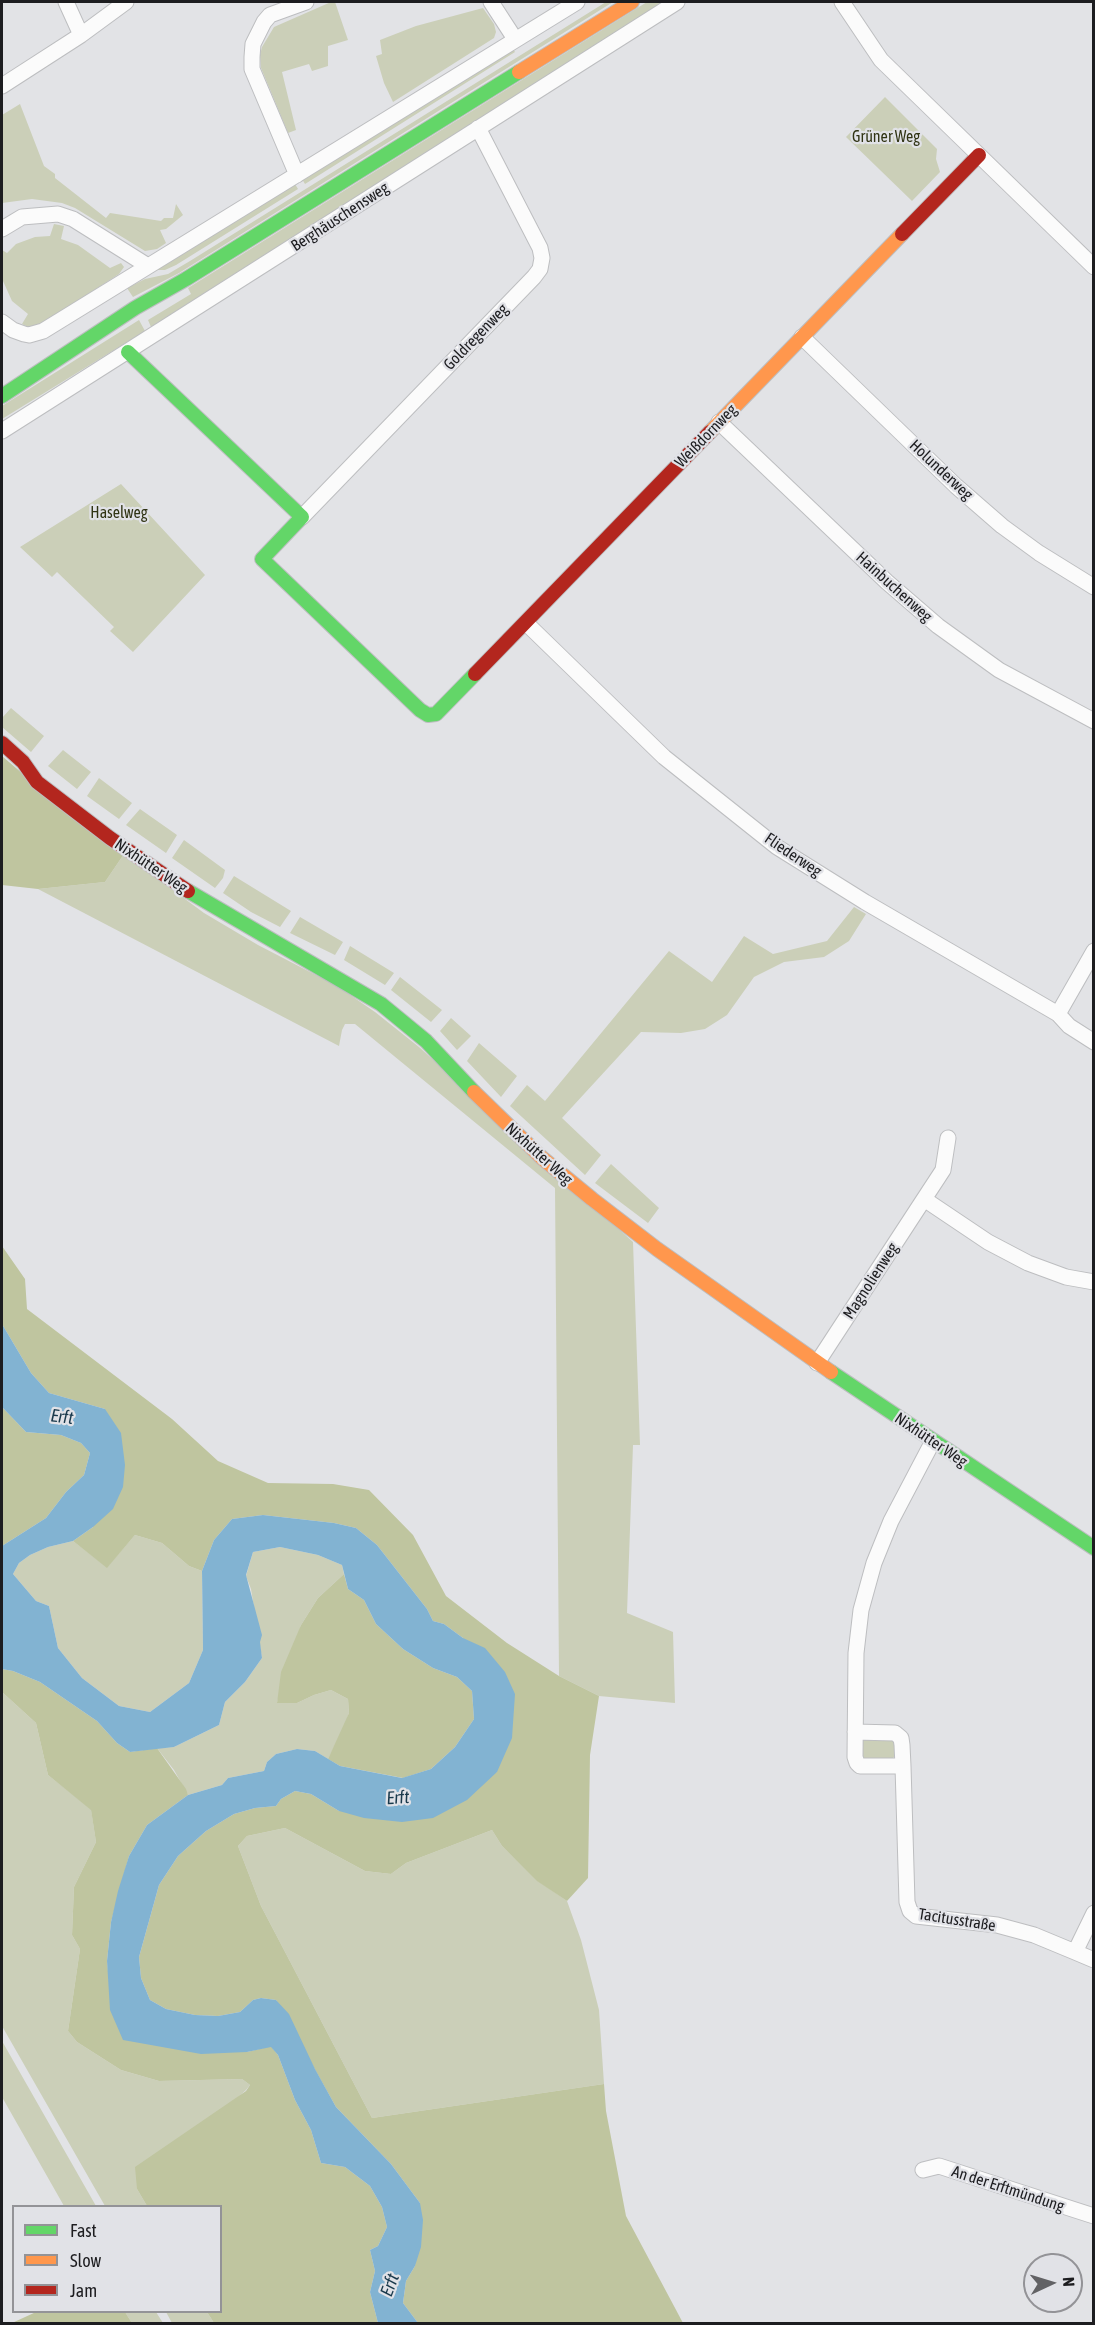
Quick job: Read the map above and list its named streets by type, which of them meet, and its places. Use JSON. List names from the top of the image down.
{
  "streets": {
    "main road": ["Berghäuschensweg", "Weißdornweg", "Nixhütter Weg"],
    "street": [
      "Goldregenweg",
      "Holunderweg",
      "Hainbuchenweg",
      "Fliederweg",
      "Magnolienweg",
      "Tacitusstraße",
      "An der Erftmündung"
    ]
  },
  "crossings": [
    ["Berghäuschensweg", "Goldregenweg"],
    ["Goldregenweg", "Weißdornweg"],
    ["Weißdornweg", "Holunderweg"],
    ["Weißdornweg", "Hainbuchenweg"],
    ["Weißdornweg", "Fliederweg"],
    ["Nixhütter Weg", "Magnolienweg"]
  ],
  "water": ["Erft"],
  "parks": ["Grüner Weg", "Haselweg"],
  "legend": ["Fast", "Slow", "Jam"],
  "north": "right"
}
